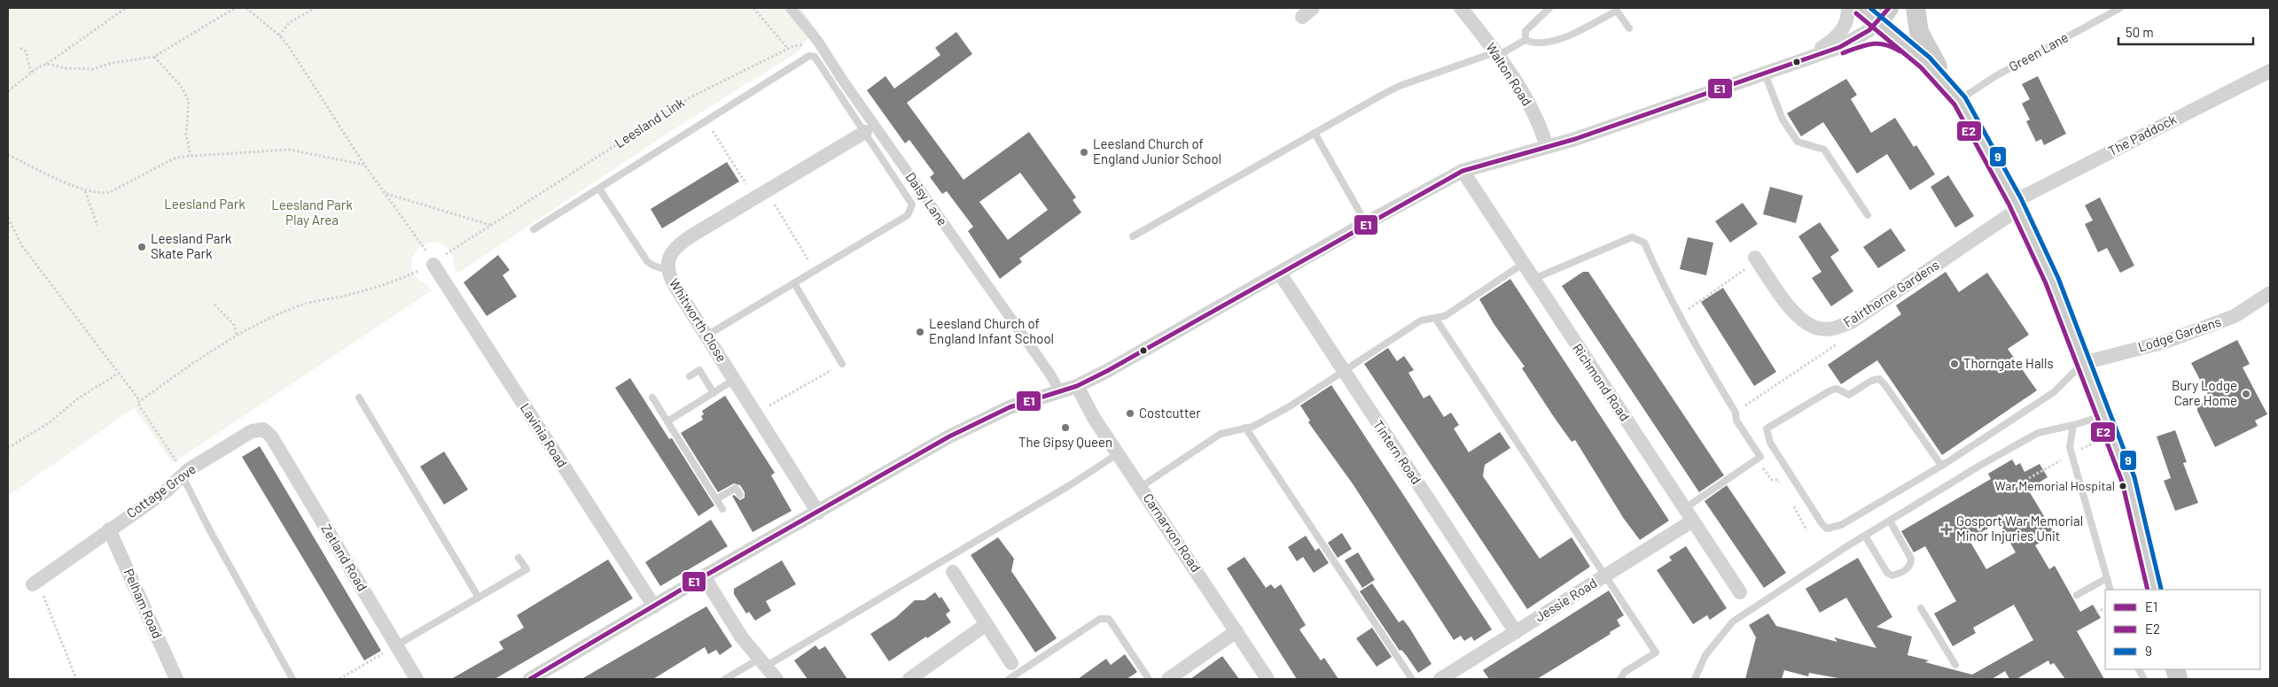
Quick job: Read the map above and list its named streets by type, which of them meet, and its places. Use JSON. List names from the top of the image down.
{
  "streets": {
    "street": [
      "Walton Road",
      "The Paddock",
      "Daisy Lane",
      "Fairthorne Gardens",
      "Whitworth Close",
      "Lodge Gardens",
      "Richmond Road",
      "Lavinia Road",
      "Tintern Road",
      "Cottage Grove",
      "Carnarvon Road",
      "Zetland Road",
      "Jessie Road",
      "Pelham Road"
    ],
    "lane": ["Green Lane"],
    "path": ["Leesland Link"]
  },
  "crossings": [
    ["Leesland Link", "Daisy Lane"],
    ["The Paddock", "Fairthorne Gardens"],
    ["Richmond Road", "Jessie Road"],
    ["Tintern Road", "Jessie Road"],
    ["Cottage Grove", "Zetland Road"],
    ["Cottage Grove", "Pelham Road"]
  ],
  "parks": ["Leesland Park", "Leesland Park Play Area"],
  "places": {
    "other": [
      "Leesland Church of England Junior School",
      "Leesland Park Skate Park",
      "Leesland Church of England Infant School",
      "Thorngate Halls",
      "Bury Lodge Care Home",
      "Costcutter",
      "The Gipsy Queen",
      "War Memorial Hospital"
    ],
    "health": ["Gosport War Memorial Minor Injuries Unit"]
  },
  "lines": ["transit line E1", "transit line 9", "transit line E2"],
  "legend": ["E1", "E2", "9"],
  "scale_bar": "50 m"
}
